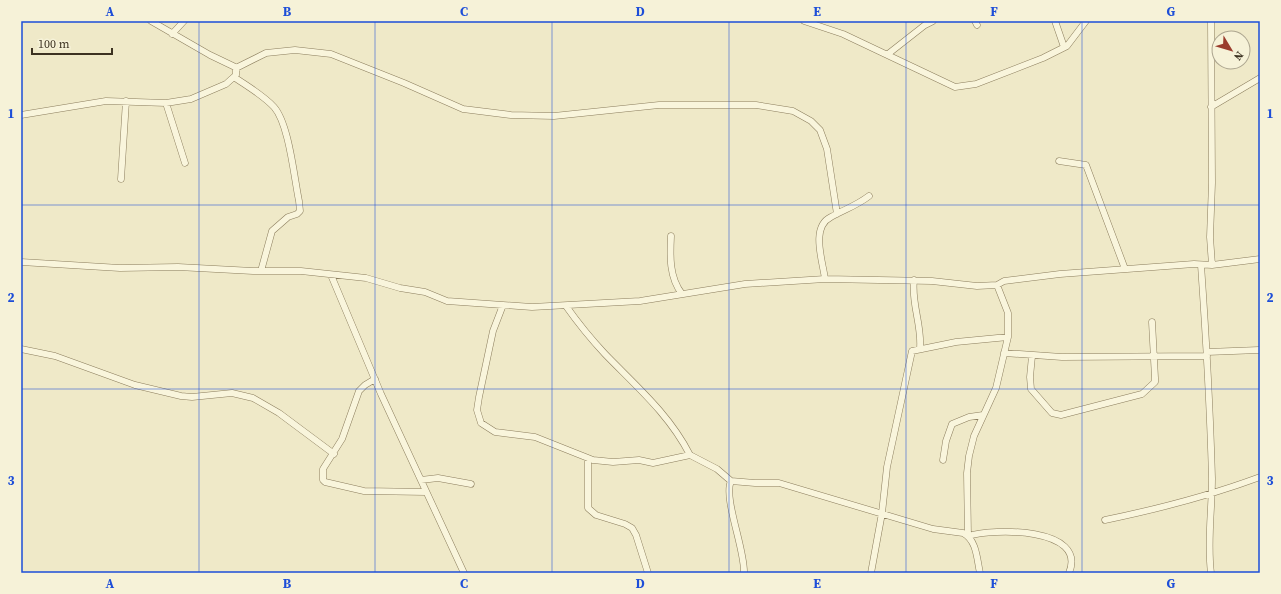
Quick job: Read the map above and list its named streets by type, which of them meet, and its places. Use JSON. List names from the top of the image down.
{
  "scale_bar": "100 m",
  "north": "bottom right",
  "grid": {
    "columns": [
      "A",
      "B",
      "C",
      "D",
      "E",
      "F",
      "G"
    ],
    "rows": ["1", "2", "3"]
  }
}
